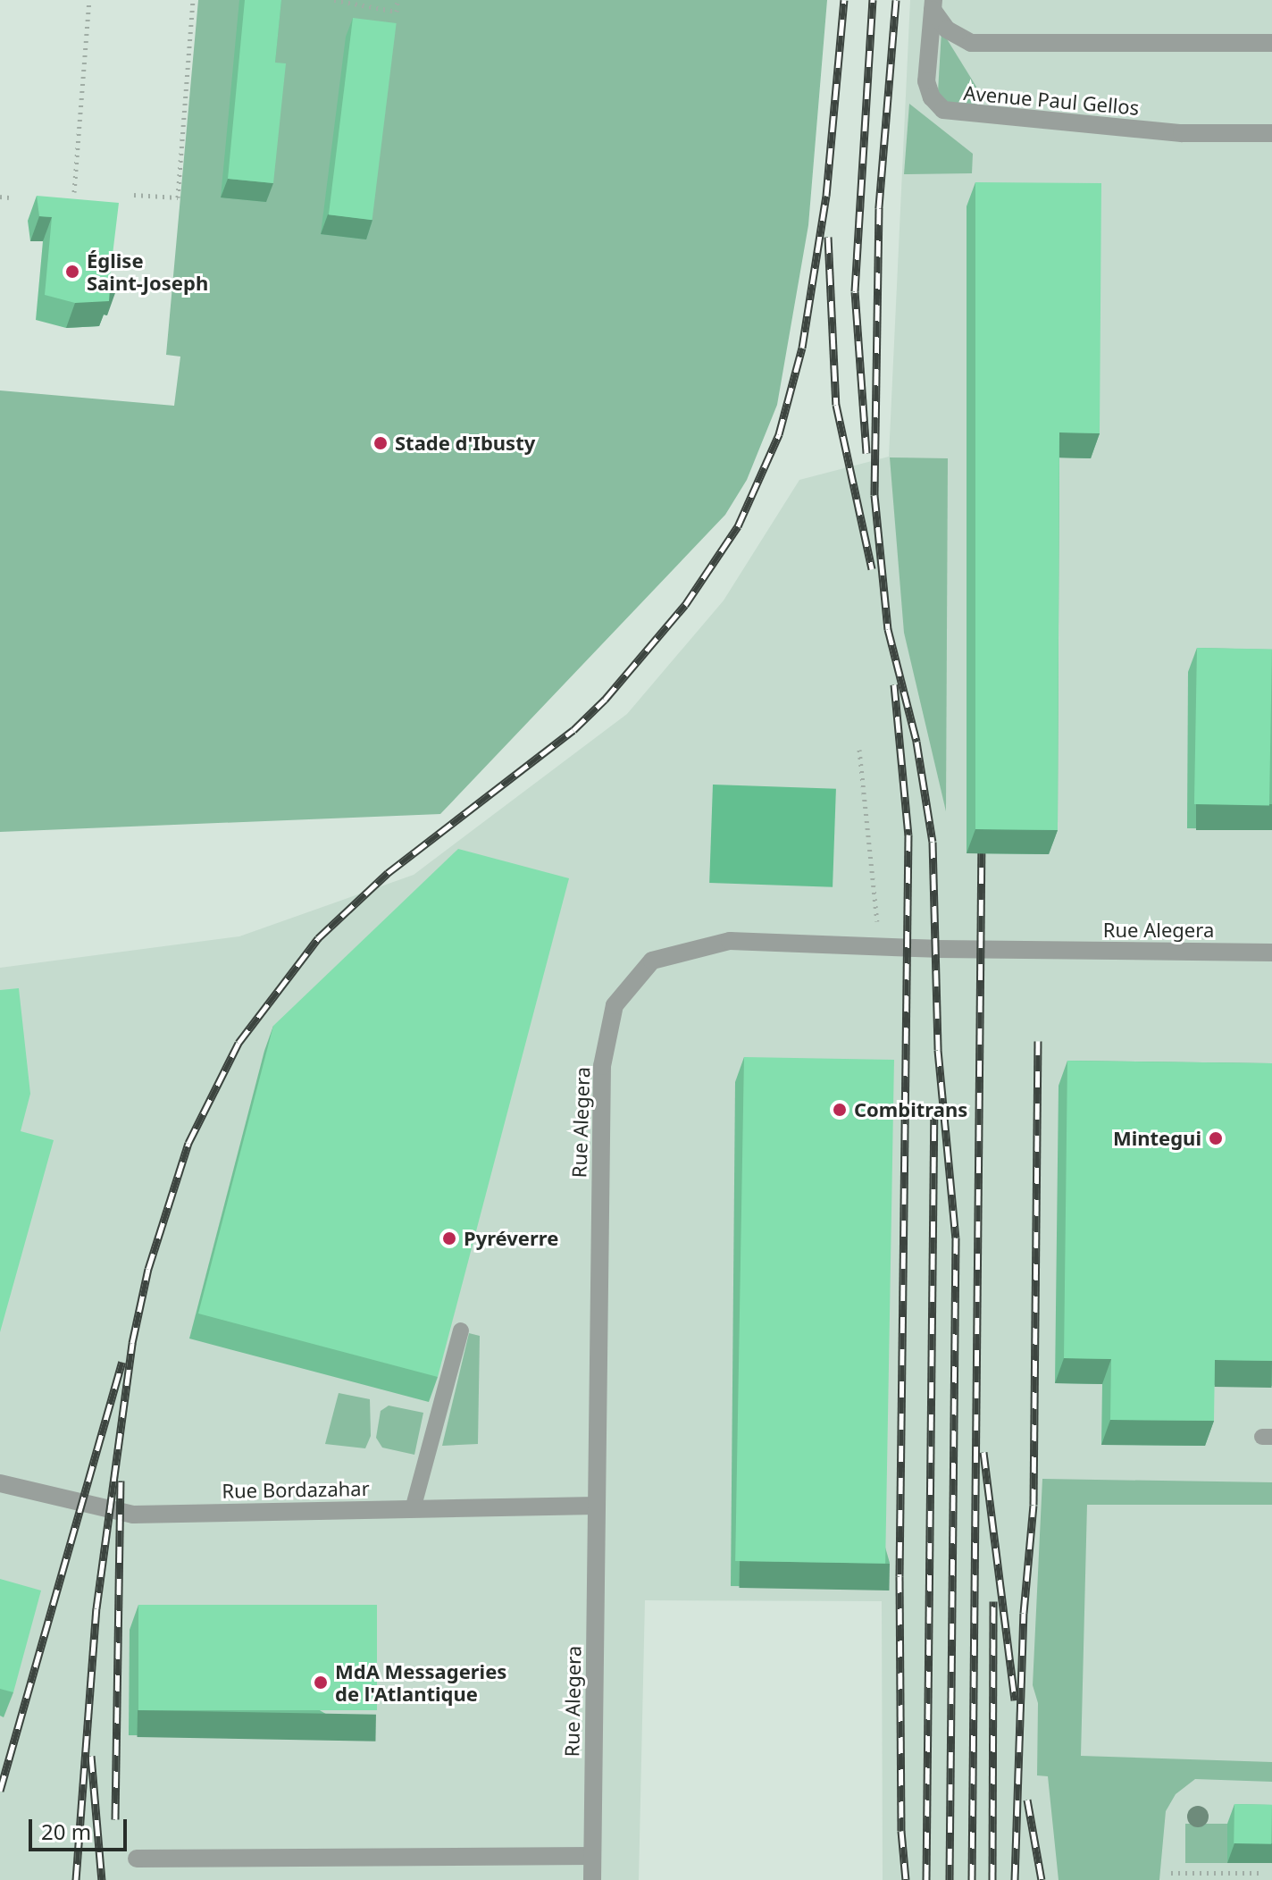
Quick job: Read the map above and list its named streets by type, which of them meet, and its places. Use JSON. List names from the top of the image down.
{
  "streets": {
    "street": ["Avenue Paul Gellos", "Rue Alegera", "Rue Bordazahar"]
  },
  "crossings": [
    ["Rue Alegera", "Rue Bordazahar"]
  ],
  "places": [
    "Église Saint-Joseph",
    "Stade d'Ibusty",
    "Combitrans",
    "Mintegui",
    "Pyréverre",
    "MdA Messageries de l'Atlantique"
  ],
  "scale_bar": "20 m"
}
